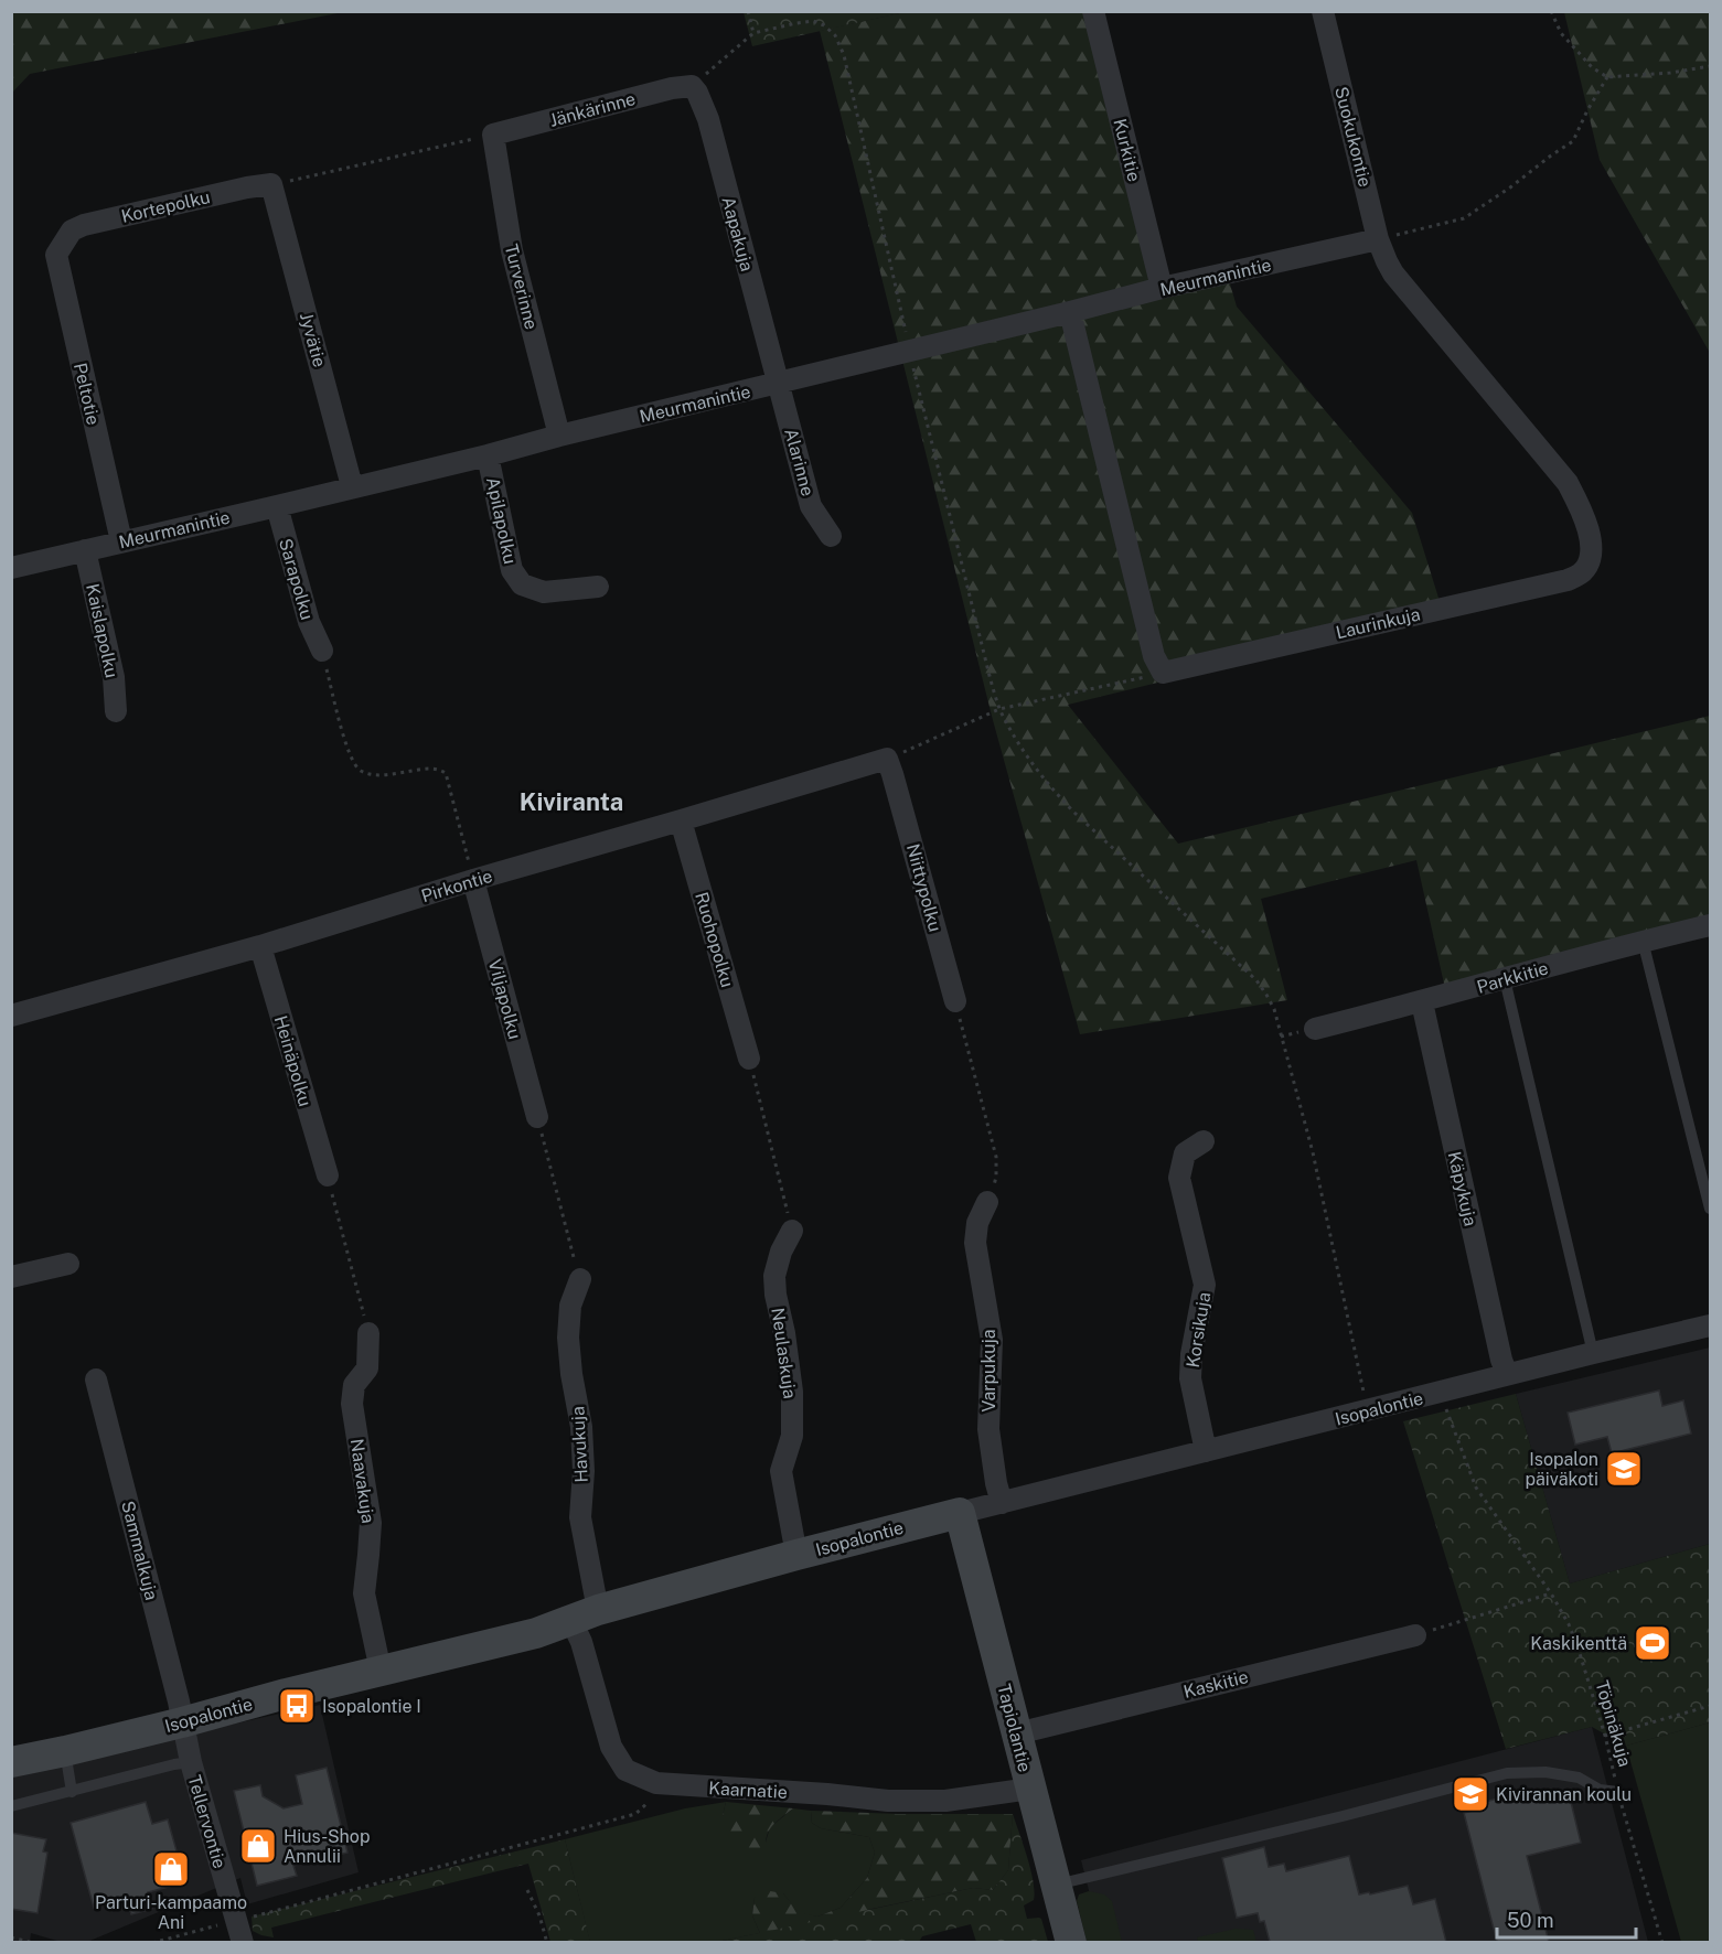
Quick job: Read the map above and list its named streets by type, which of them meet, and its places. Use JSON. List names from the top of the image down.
{
  "streets": {
    "street": [
      "Jänkärinne",
      "Suokukontie",
      "Kurkitie",
      "Kortepolku",
      "Aapakuja",
      "Meurmanintie",
      "Turverinne",
      "Jyvätie",
      "Peltotie",
      "Alarinne",
      "Apilapolku",
      "Sarapolku",
      "Laurinkuja",
      "Kaislapolku",
      "Pirkontie",
      "Niittypolku",
      "Ruohopolku",
      "Parkkitie",
      "Viljapolku",
      "Heinäpolku",
      "Käpykuja",
      "Korsikuja",
      "Neulaskuja",
      "Varpukuja",
      "Isopalontie",
      "Havukuja",
      "Naavakuja",
      "Sammalkuja",
      "Kaskitie",
      "Tapiolantie",
      "Kaarnatie",
      "Tellervontie"
    ],
    "path": ["Töpinäkuja"]
  },
  "crossings": [
    ["Jänkärinne", "Aapakuja"],
    ["Jänkärinne", "Turverinne"],
    ["Suokukontie", "Meurmanintie"],
    ["Suokukontie", "Laurinkuja"],
    ["Kurkitie", "Meurmanintie"],
    ["Kortepolku", "Jyvätie"],
    ["Kortepolku", "Peltotie"],
    ["Aapakuja", "Meurmanintie"],
    ["Aapakuja", "Alarinne"],
    ["Meurmanintie", "Turverinne"],
    ["Meurmanintie", "Jyvätie"],
    ["Meurmanintie", "Peltotie"],
    ["Meurmanintie", "Alarinne"],
    ["Meurmanintie", "Apilapolku"],
    ["Meurmanintie", "Sarapolku"],
    ["Meurmanintie", "Kaislapolku"],
    ["Pirkontie", "Niittypolku"],
    ["Pirkontie", "Ruohopolku"],
    ["Pirkontie", "Viljapolku"],
    ["Pirkontie", "Heinäpolku"],
    ["Parkkitie", "Käpykuja"],
    ["Käpykuja", "Isopalontie"],
    ["Korsikuja", "Isopalontie"],
    ["Neulaskuja", "Isopalontie"],
    ["Varpukuja", "Isopalontie"],
    ["Isopalontie", "Havukuja"],
    ["Isopalontie", "Naavakuja"],
    ["Isopalontie", "Sammalkuja"],
    ["Isopalontie", "Töpinäkuja"],
    ["Isopalontie", "Tapiolantie"],
    ["Isopalontie", "Kaarnatie"],
    ["Isopalontie", "Tellervontie"],
    ["Havukuja", "Kaarnatie"],
    ["Sammalkuja", "Tellervontie"],
    ["Kaskitie", "Tapiolantie"],
    ["Tapiolantie", "Kaarnatie"]
  ],
  "districts": ["Kiviranta"],
  "places": {
    "school or university": ["Isopalon päiväkoti", "Kivirannan koulu"],
    "sports": ["Kaskikenttä"],
    "bus stop": ["Isopalontie I"],
    "shop": ["Hius-Shop Annulii", "Parturi-kampaamo Ani"]
  },
  "scale_bar": "50 m"
}
